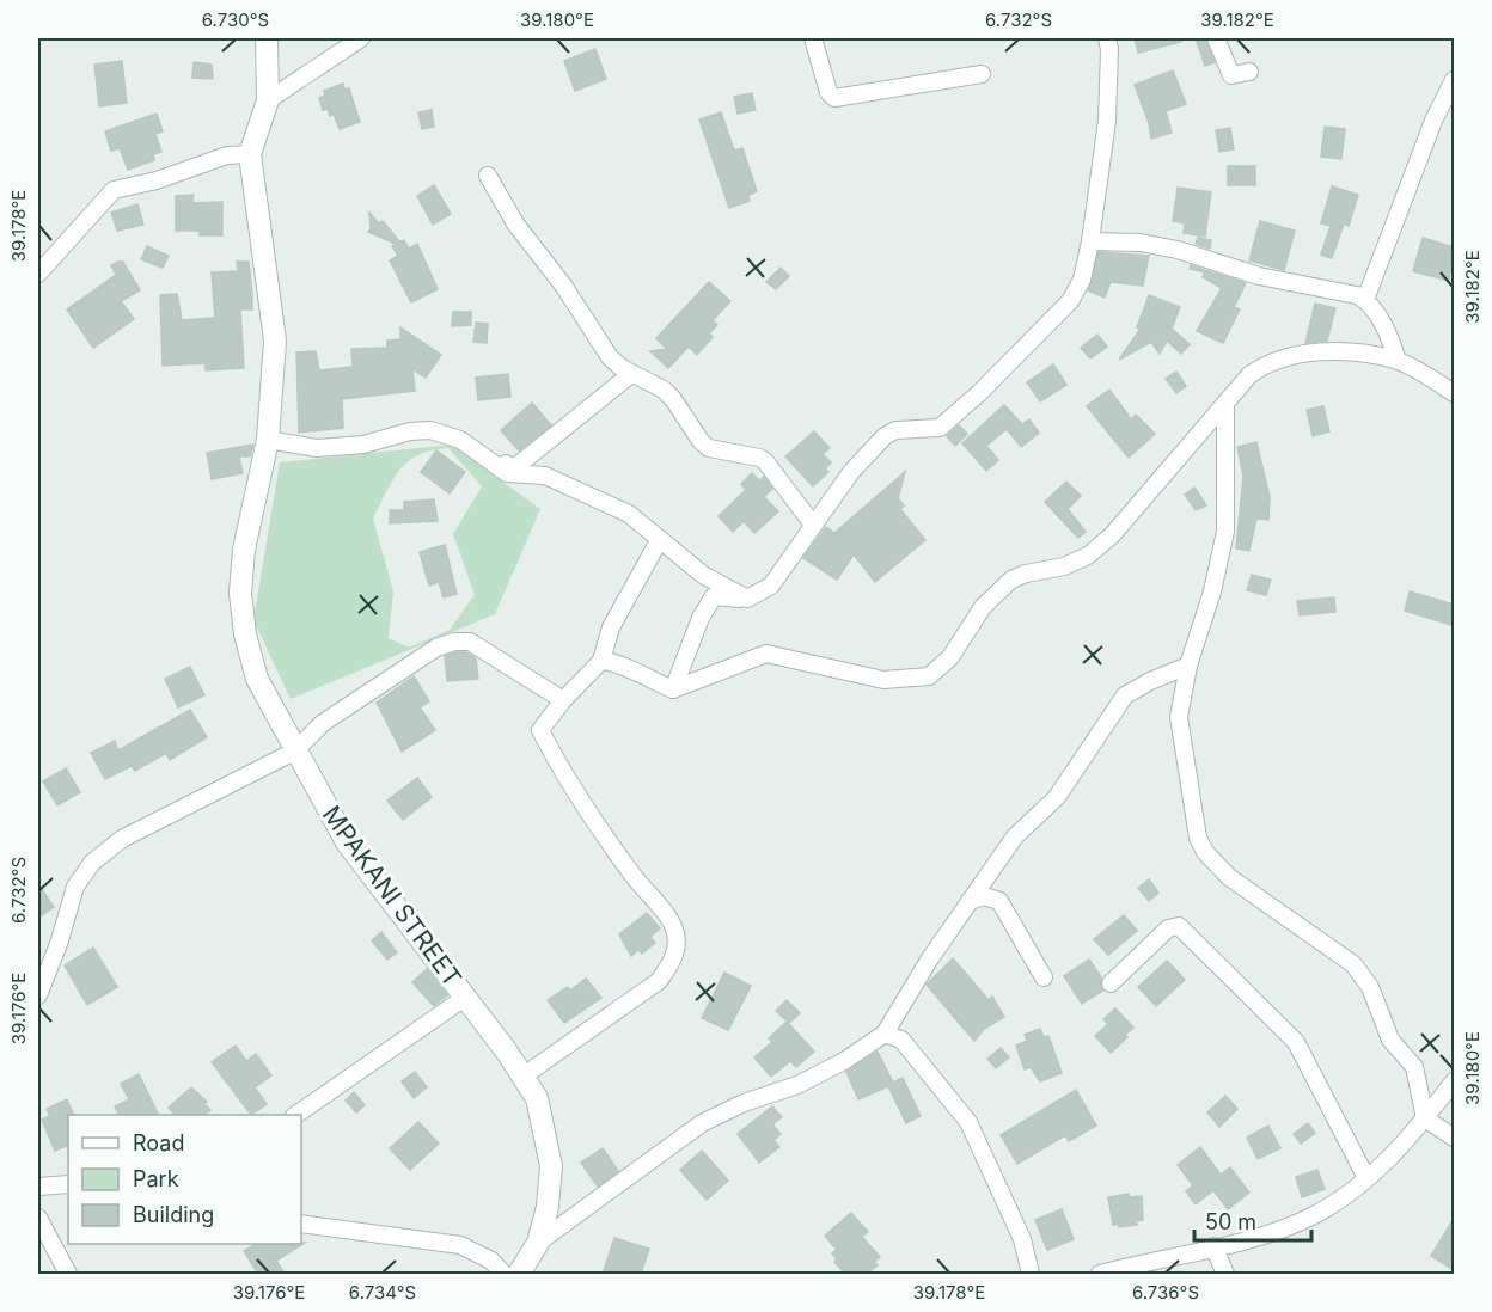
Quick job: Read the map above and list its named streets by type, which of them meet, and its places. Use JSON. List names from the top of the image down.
{
  "streets": {
    "street": ["MPAKANI STREET"]
  },
  "legend": ["Road", "Park", "Building"],
  "scale_bar": "50 m",
  "coordinates": [
    "6.730°S",
    "39.180°E",
    "6.732°S",
    "39.182°E",
    "39.178°E",
    "39.176°E",
    "6.734°S",
    "6.736°S"
  ]
}
